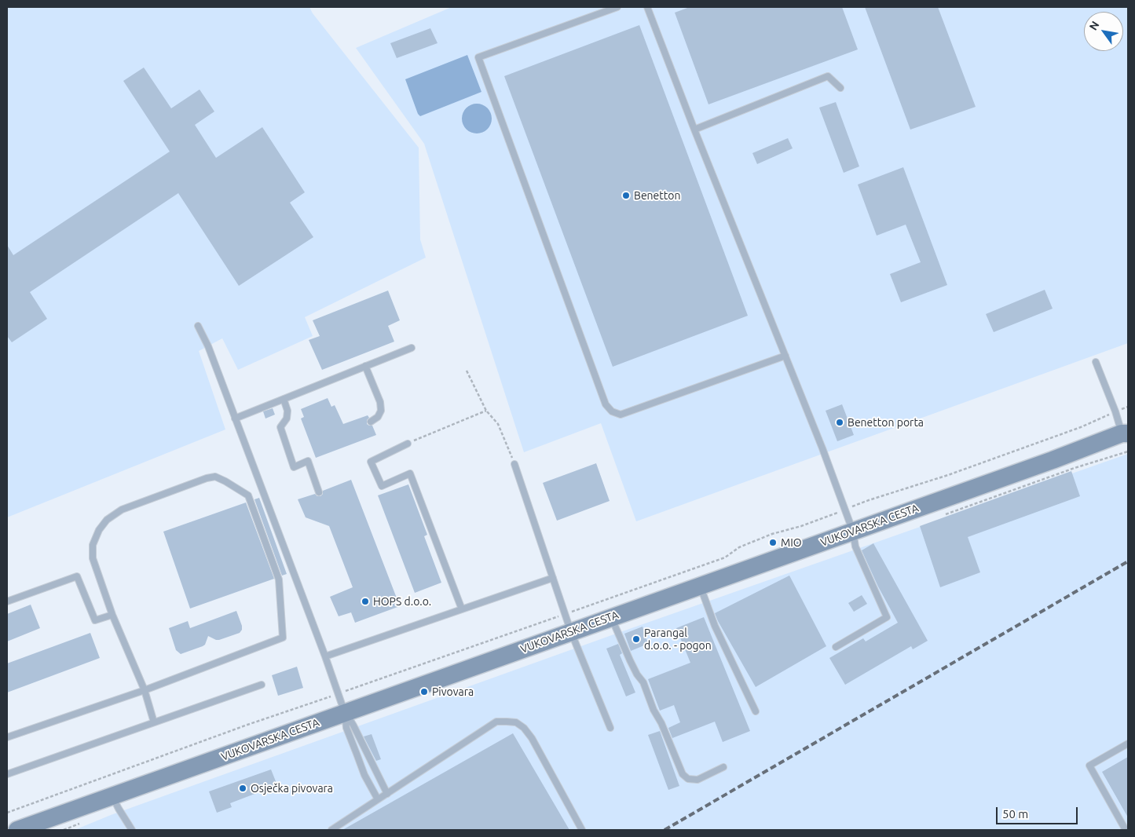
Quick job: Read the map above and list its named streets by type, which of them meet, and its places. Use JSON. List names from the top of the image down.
{
  "streets": {
    "main road": ["VUKOVARSKA CESTA"]
  },
  "places": [
    "Benetton",
    "Benetton porta",
    "MIO",
    "HOPS d.o.o.",
    "Parangal d.o.o. - pogon",
    "Pivovara",
    "Osječka pivovara"
  ],
  "scale_bar": "50 m",
  "north": "top left"
}
